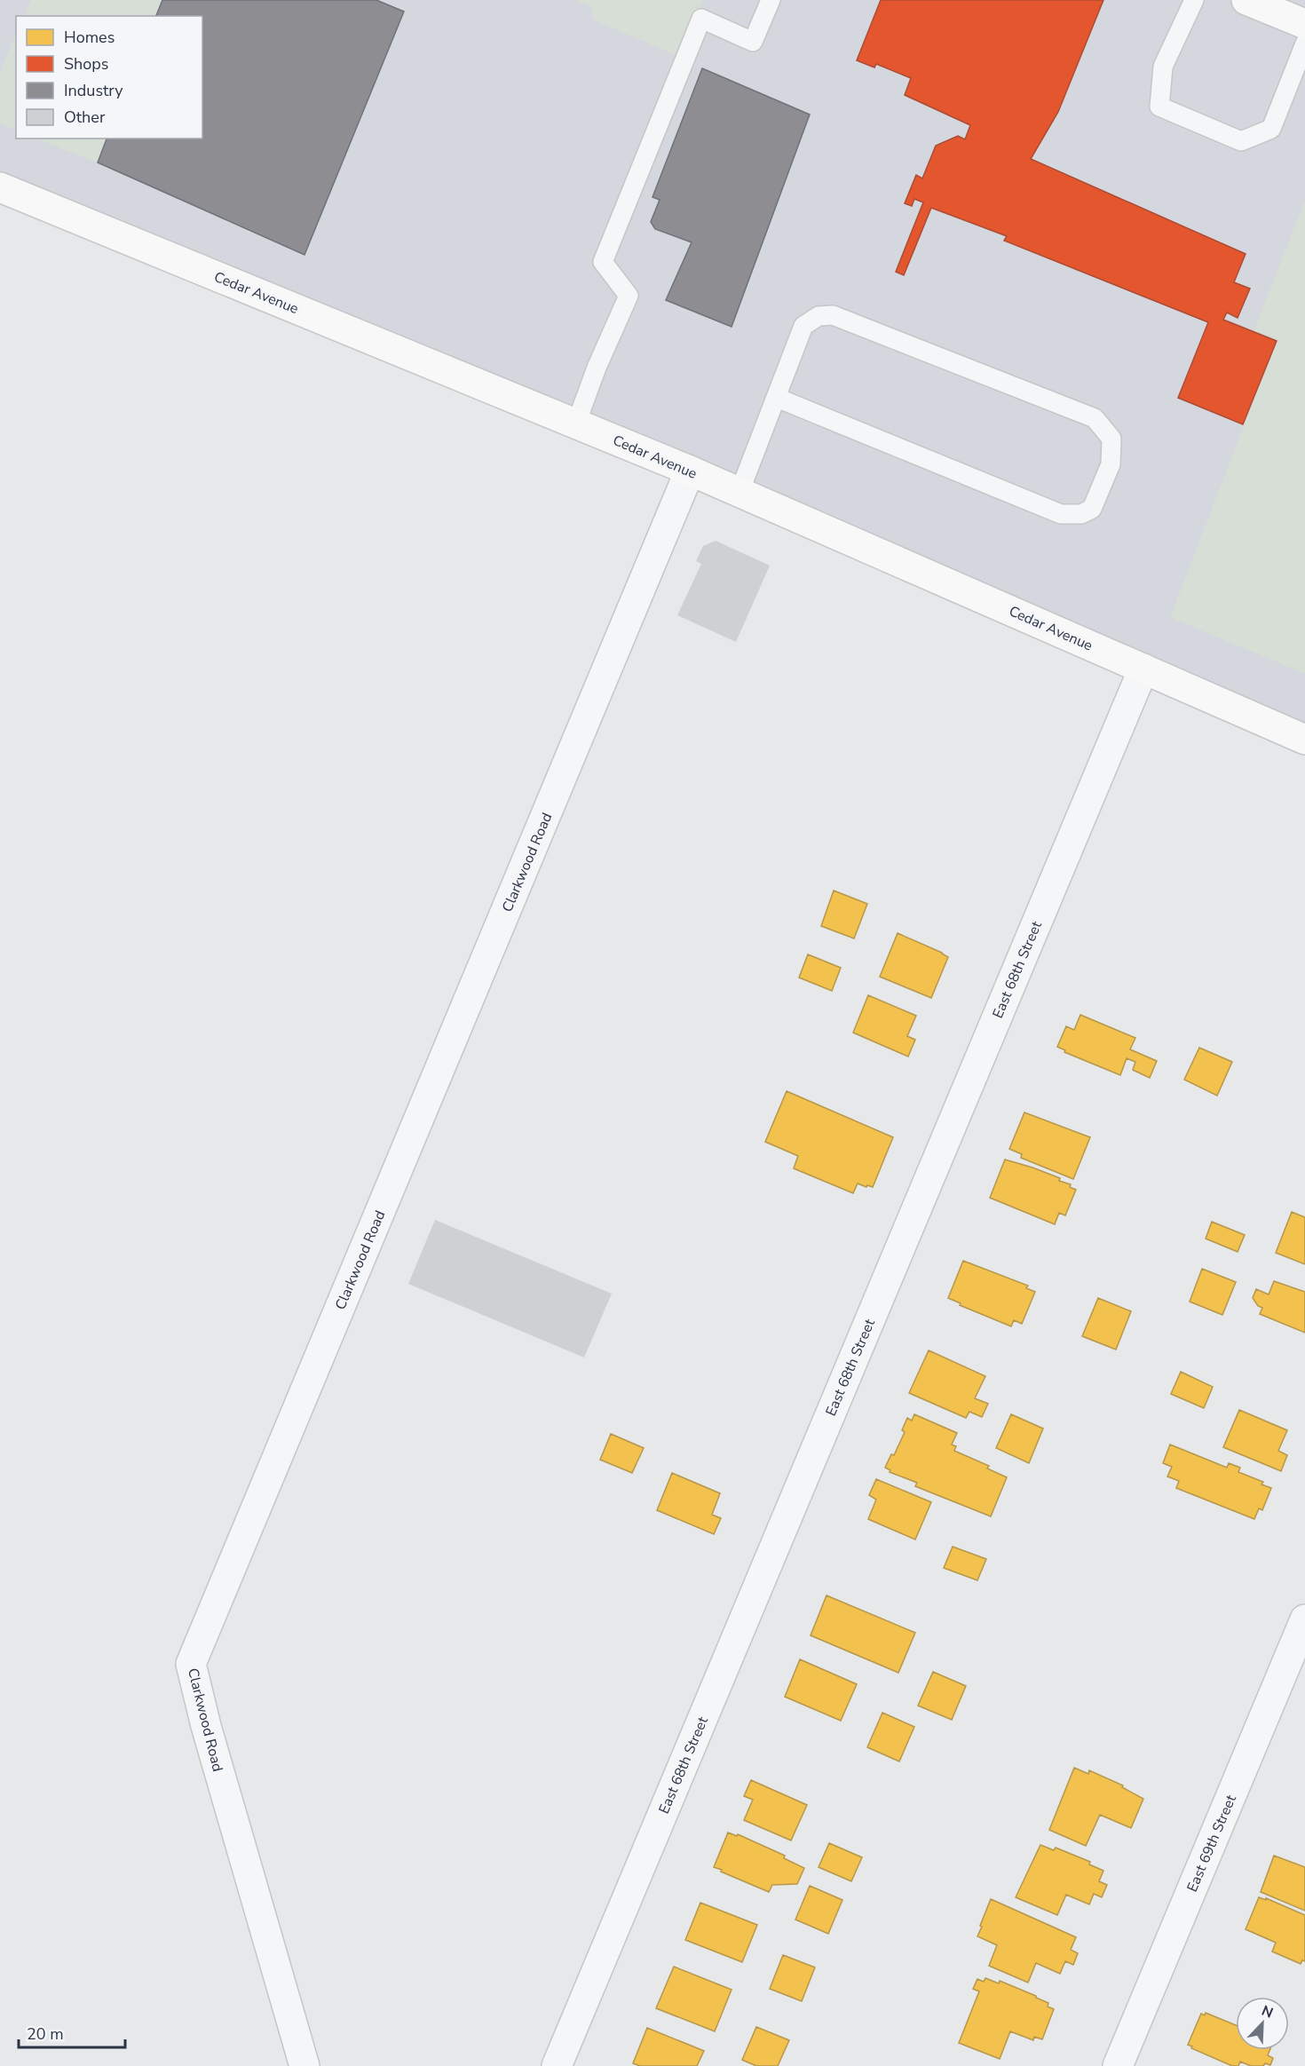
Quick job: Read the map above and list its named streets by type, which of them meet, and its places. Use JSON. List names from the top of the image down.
{
  "streets": {
    "street": [
      "Cedar Avenue",
      "Clarkwood Road",
      "East 68th Street",
      "East 69th Street"
    ]
  },
  "crossings": [
    ["Cedar Avenue", "Clarkwood Road"],
    ["Cedar Avenue", "East 68th Street"]
  ],
  "legend": [
    "Homes",
    "Shops",
    "Industry",
    "Other"
  ],
  "scale_bar": "20 m",
  "north": "top right"
}
